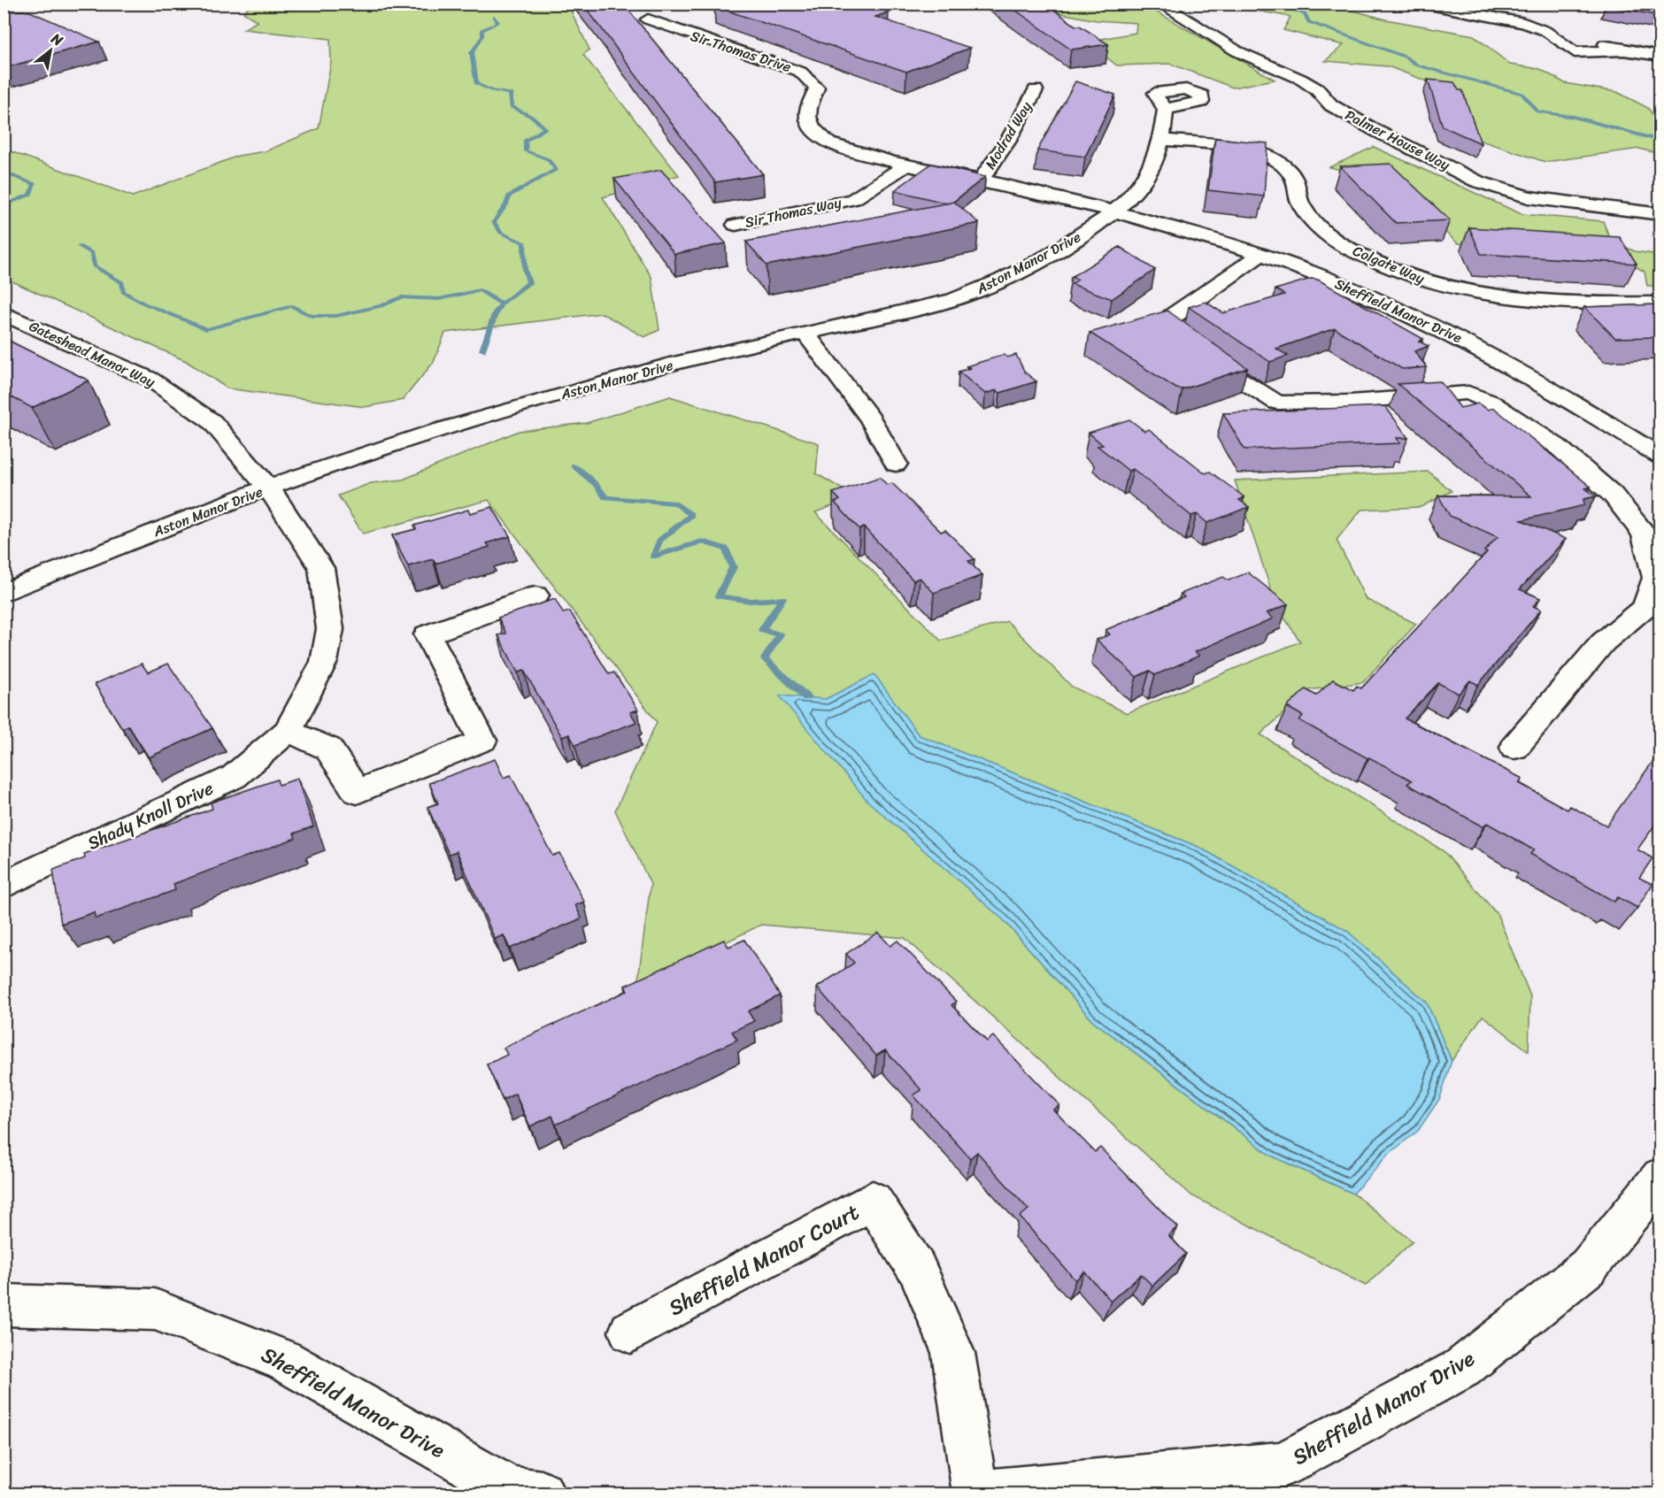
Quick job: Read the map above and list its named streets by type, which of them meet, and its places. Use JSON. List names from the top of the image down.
{
  "streets": {
    "street": [
      "Sir Thomas Drive",
      "Modrad Way",
      "Palmer House Way",
      "Sir Thomas Way",
      "Aston Manor Drive",
      "Colgate Way",
      "Sheffield Manor Drive",
      "Gateshead Manor Way",
      "Shady Knoll Drive",
      "Sheffield Manor Court"
    ]
  },
  "crossings": [
    ["Sir Thomas Drive", "Modrad Way"],
    ["Sir Thomas Drive", "Sir Thomas Way"],
    ["Sir Thomas Drive", "Aston Manor Drive"],
    ["Sir Thomas Drive", "Sheffield Manor Drive"],
    ["Aston Manor Drive", "Colgate Way"],
    ["Aston Manor Drive", "Sheffield Manor Drive"],
    ["Aston Manor Drive", "Gateshead Manor Way"],
    ["Sheffield Manor Drive", "Sheffield Manor Court"],
    ["Gateshead Manor Way", "Shady Knoll Drive"]
  ],
  "north": "top right"
}
